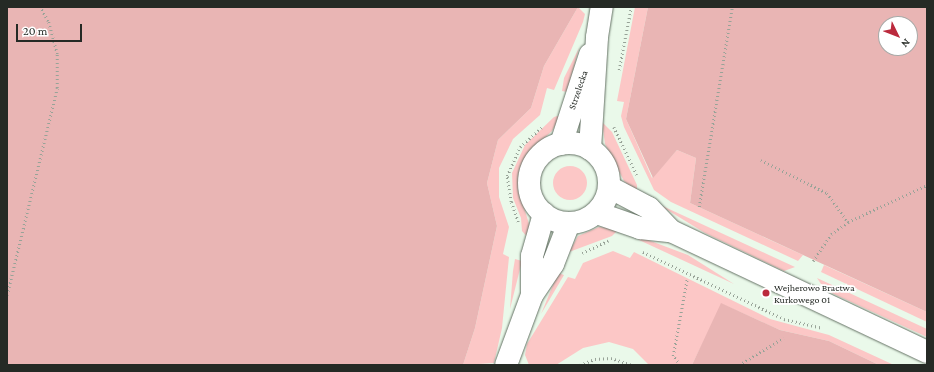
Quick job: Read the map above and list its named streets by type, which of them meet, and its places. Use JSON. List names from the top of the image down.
{
  "streets": {
    "main road": ["Strzelecka"]
  },
  "places": ["Wejherowo Bractwa Kurkowego 01"],
  "scale_bar": "20 m",
  "north": "bottom right"
}
